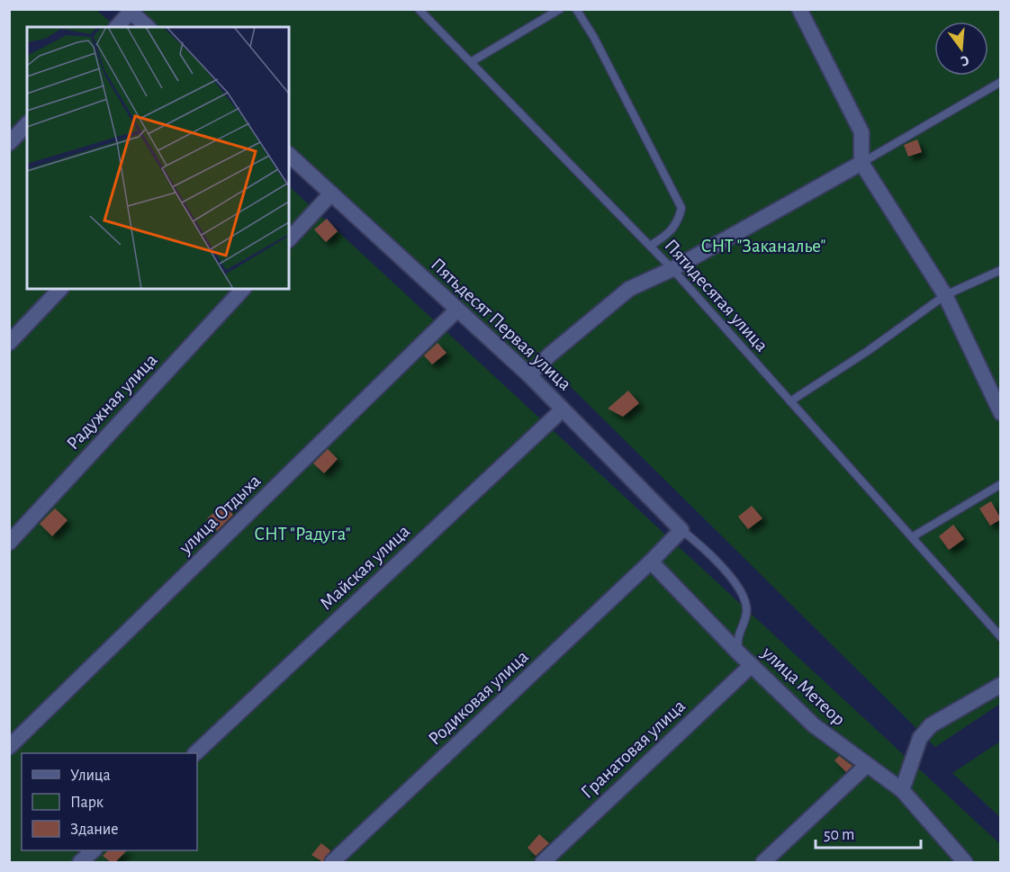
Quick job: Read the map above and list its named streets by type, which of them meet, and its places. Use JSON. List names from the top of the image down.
{
  "streets": {
    "street": [
      "Пятьдесят Первая улица",
      "Радужная улица",
      "улица Отдыха",
      "Майская улица",
      "улица Метеор",
      "Родиковая улица",
      "Гранатовая улица"
    ],
    "lane": ["Пятидесятая улица"]
  },
  "crossings": [
    ["Пятьдесят Первая улица", "улица Отдыха"],
    ["Пятьдесят Первая улица", "Майская улица"],
    ["улица Метеор", "Родиковая улица"],
    ["улица Метеор", "Гранатовая улица"]
  ],
  "parks": ["СНТ \"Заканалье\"", "СНТ \"Радуга\""],
  "legend": ["Улица", "Парк", "Здание"],
  "scale_bar": "50 m",
  "north": "bottom"
}
